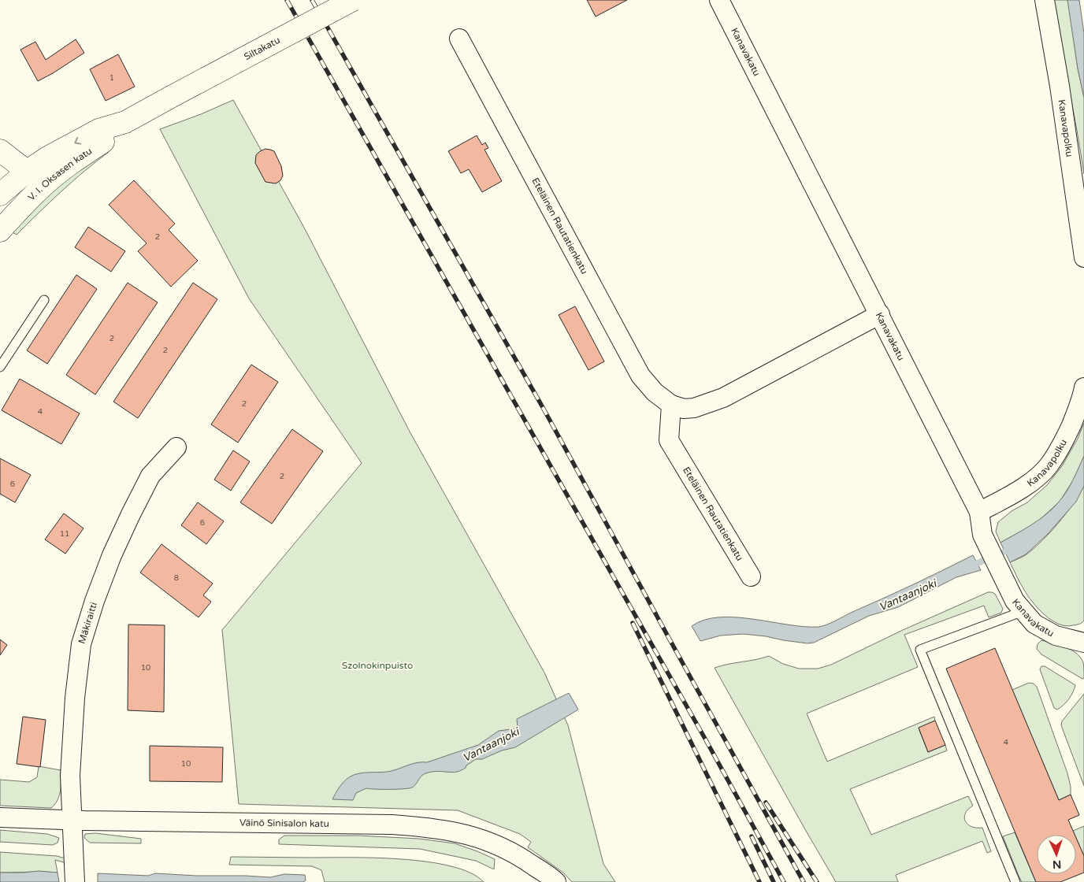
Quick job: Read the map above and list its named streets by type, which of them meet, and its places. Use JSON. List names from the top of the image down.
{
  "streets": {
    "street": [
      "Siltakatu",
      "Kanavakatu",
      "Kanavapolku",
      "V. I. Oksasen katu",
      "Eteläinen Rautatienkatu",
      "Mäkiraitti",
      "Väinö Sinisalon katu"
    ]
  },
  "crossings": [
    ["Siltakatu", "V. I. Oksasen katu"],
    ["Kanavakatu", "Kanavapolku"],
    ["Kanavakatu", "Eteläinen Rautatienkatu"],
    ["Mäkiraitti", "Väinö Sinisalon katu"]
  ],
  "water": ["Vantaanjoki"],
  "parks": ["Szolnokinpuisto"],
  "house_numbers": [
    "1",
    "2",
    "2",
    "2",
    "2",
    "4",
    "2",
    "6",
    "6",
    "11",
    "8",
    "10",
    "4",
    "10"
  ],
  "north": "bottom"
}
